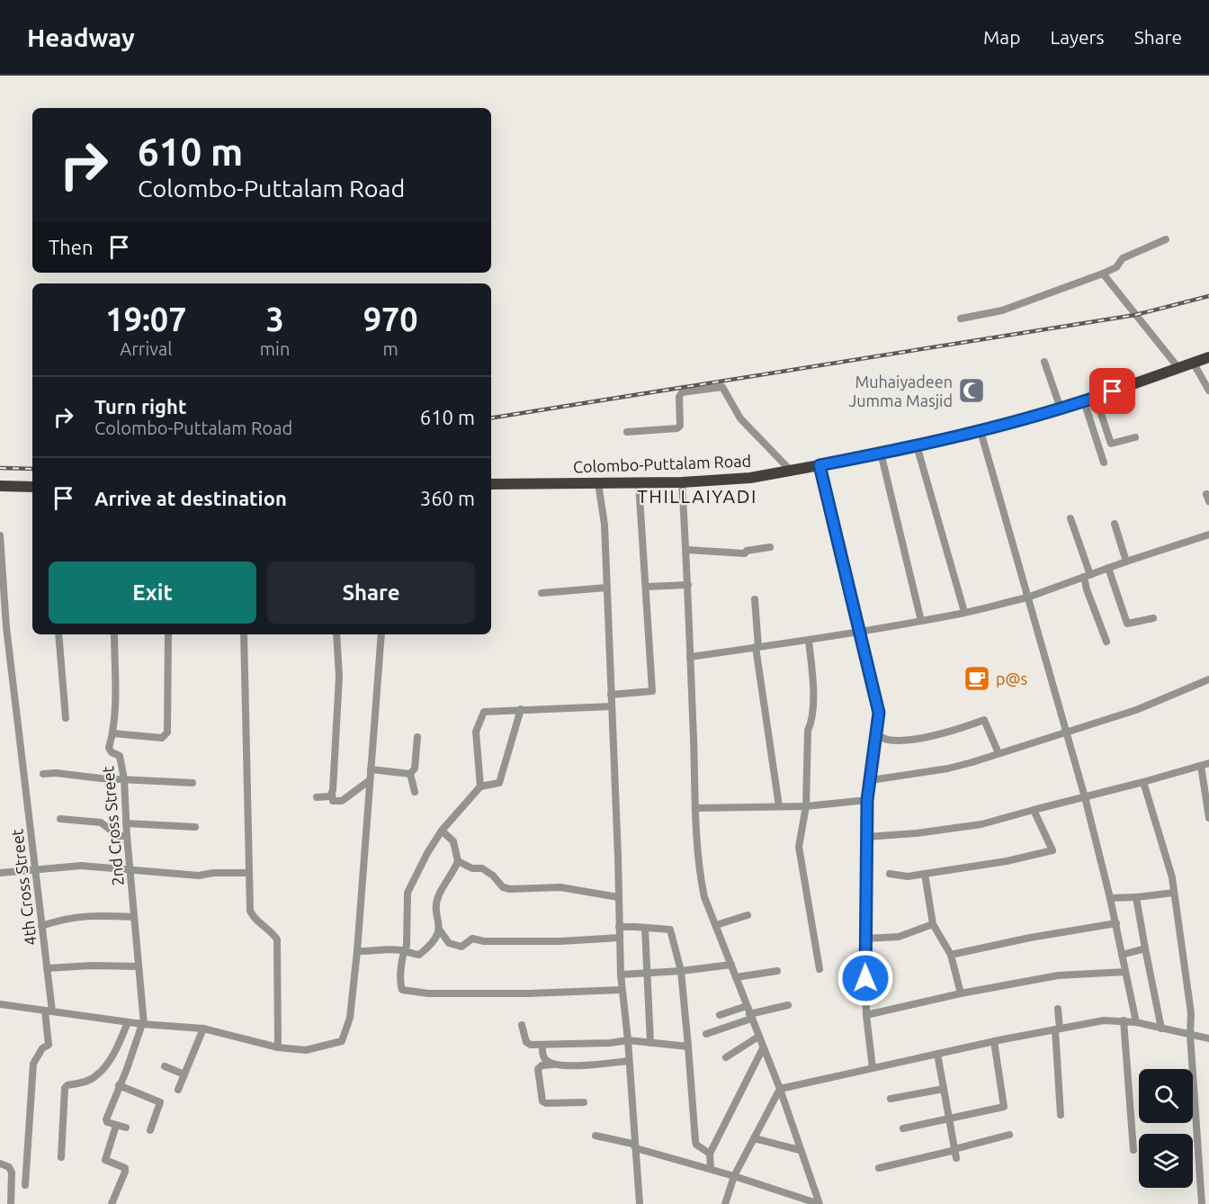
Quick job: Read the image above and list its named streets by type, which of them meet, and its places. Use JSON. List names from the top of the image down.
{
  "streets": {
    "highway": ["Colombo-Puttalam Road"],
    "street": ["2nd Cross Street", "4th Cross Street"]
  },
  "districts": ["THILLAIYADI"],
  "places": {
    "mosque": ["Muhaiyadeen Jumma Masjid"],
    "cafe": ["p@s"]
  },
  "page": {
    "header": "Headway",
    "nav": ["Map", "Layers", "Share"],
    "turn": ["610 m", "Colombo-Puttalam Road"],
    "then": "Then",
    "eta": [
      "19:07",
      "Arrival",
      "3",
      "min",
      "970",
      "m"
    ],
    "list": [
      {
        "name": "Turn right",
        "note": "Colombo-Puttalam Road",
        "value": "610 m"
      },
      {
        "name": "Arrive at destination",
        "value": "360 m"
      }
    ],
    "buttons": ["Exit", "Share"]
  }
}
